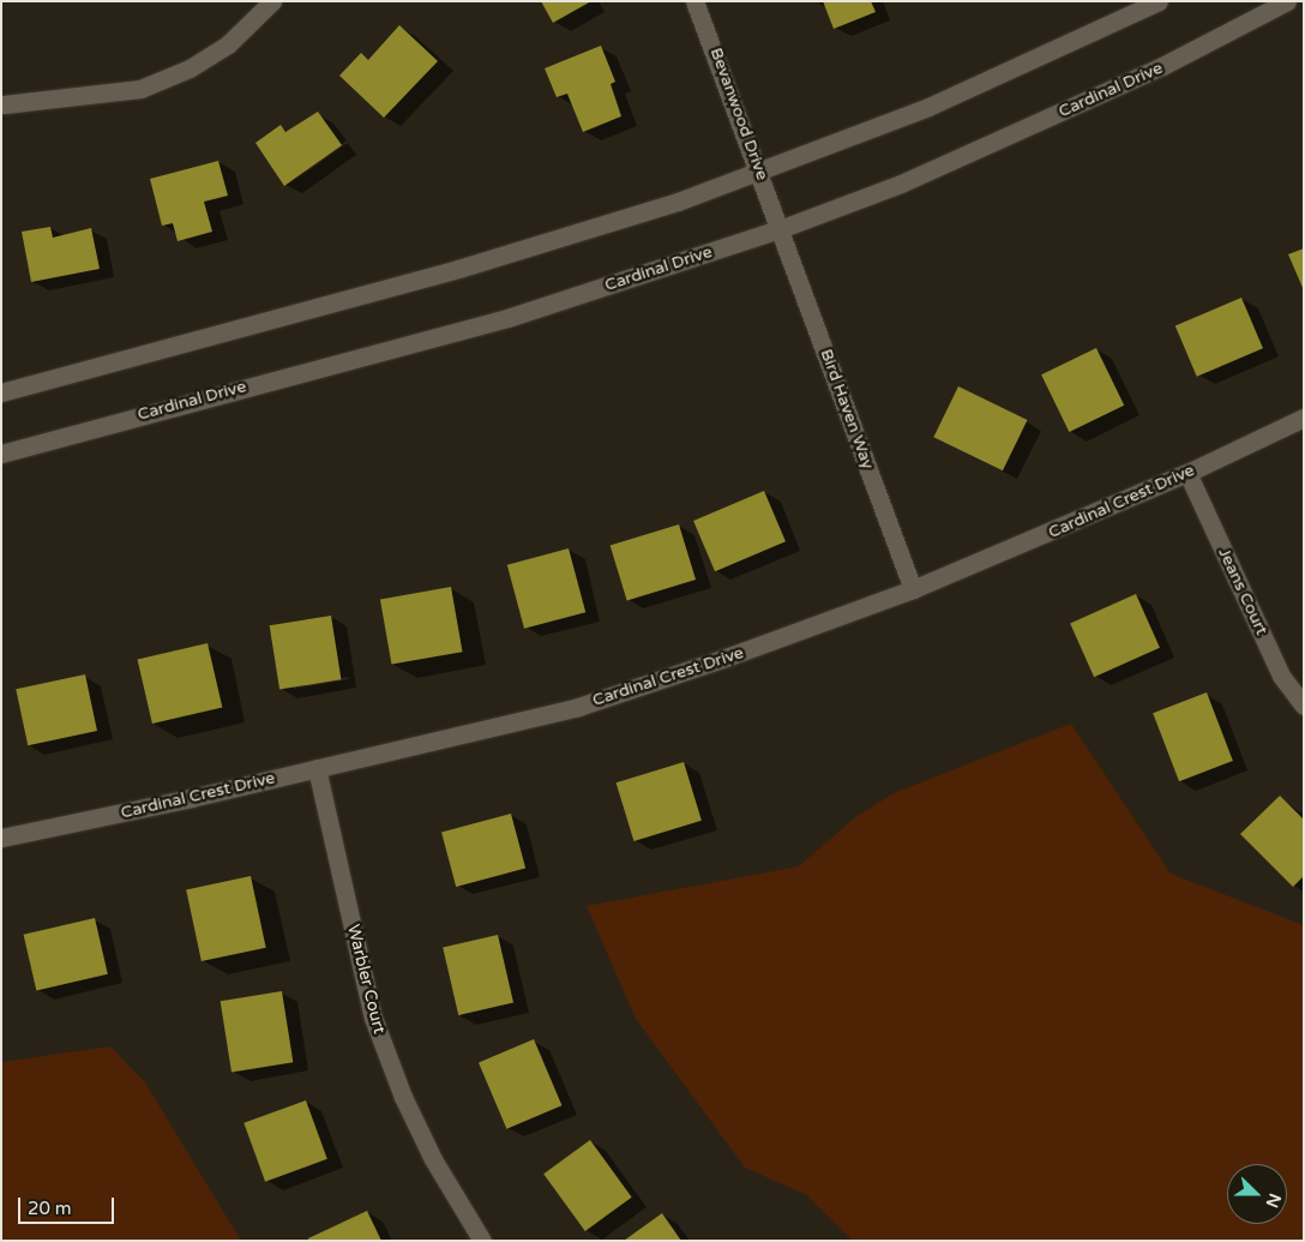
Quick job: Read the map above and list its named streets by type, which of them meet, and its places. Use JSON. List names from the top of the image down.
{
  "streets": {
    "street": [
      "Cardinal Drive",
      "Bevanwood Drive",
      "Bird Haven Way",
      "Cardinal Crest Drive",
      "Jeans Court",
      "Warbler Court"
    ]
  },
  "crossings": [
    ["Cardinal Drive", "Bevanwood Drive"],
    ["Cardinal Drive", "Bird Haven Way"],
    ["Bevanwood Drive", "Bird Haven Way"],
    ["Bird Haven Way", "Cardinal Crest Drive"],
    ["Cardinal Crest Drive", "Jeans Court"],
    ["Cardinal Crest Drive", "Warbler Court"]
  ],
  "scale_bar": "20 m",
  "north": "right"
}
